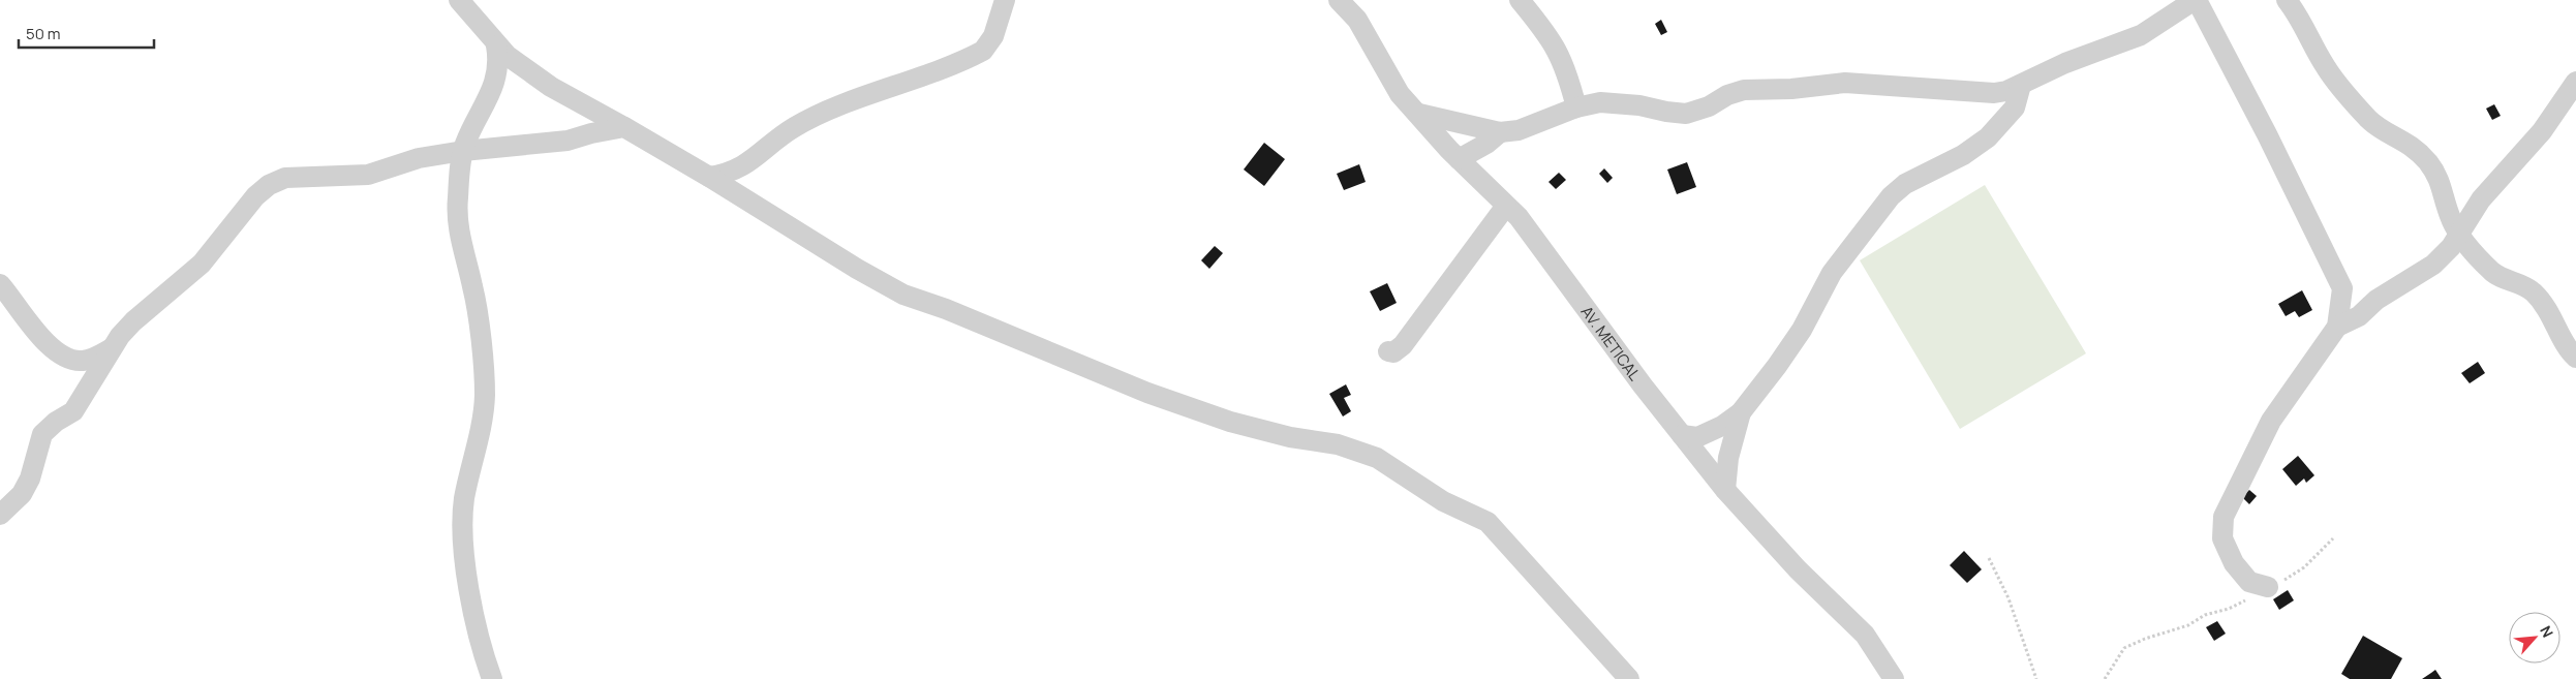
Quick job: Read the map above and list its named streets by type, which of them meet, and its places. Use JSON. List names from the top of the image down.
{
  "streets": {
    "street": ["AV. METICAL"]
  },
  "scale_bar": "50 m",
  "north": "top right"
}
